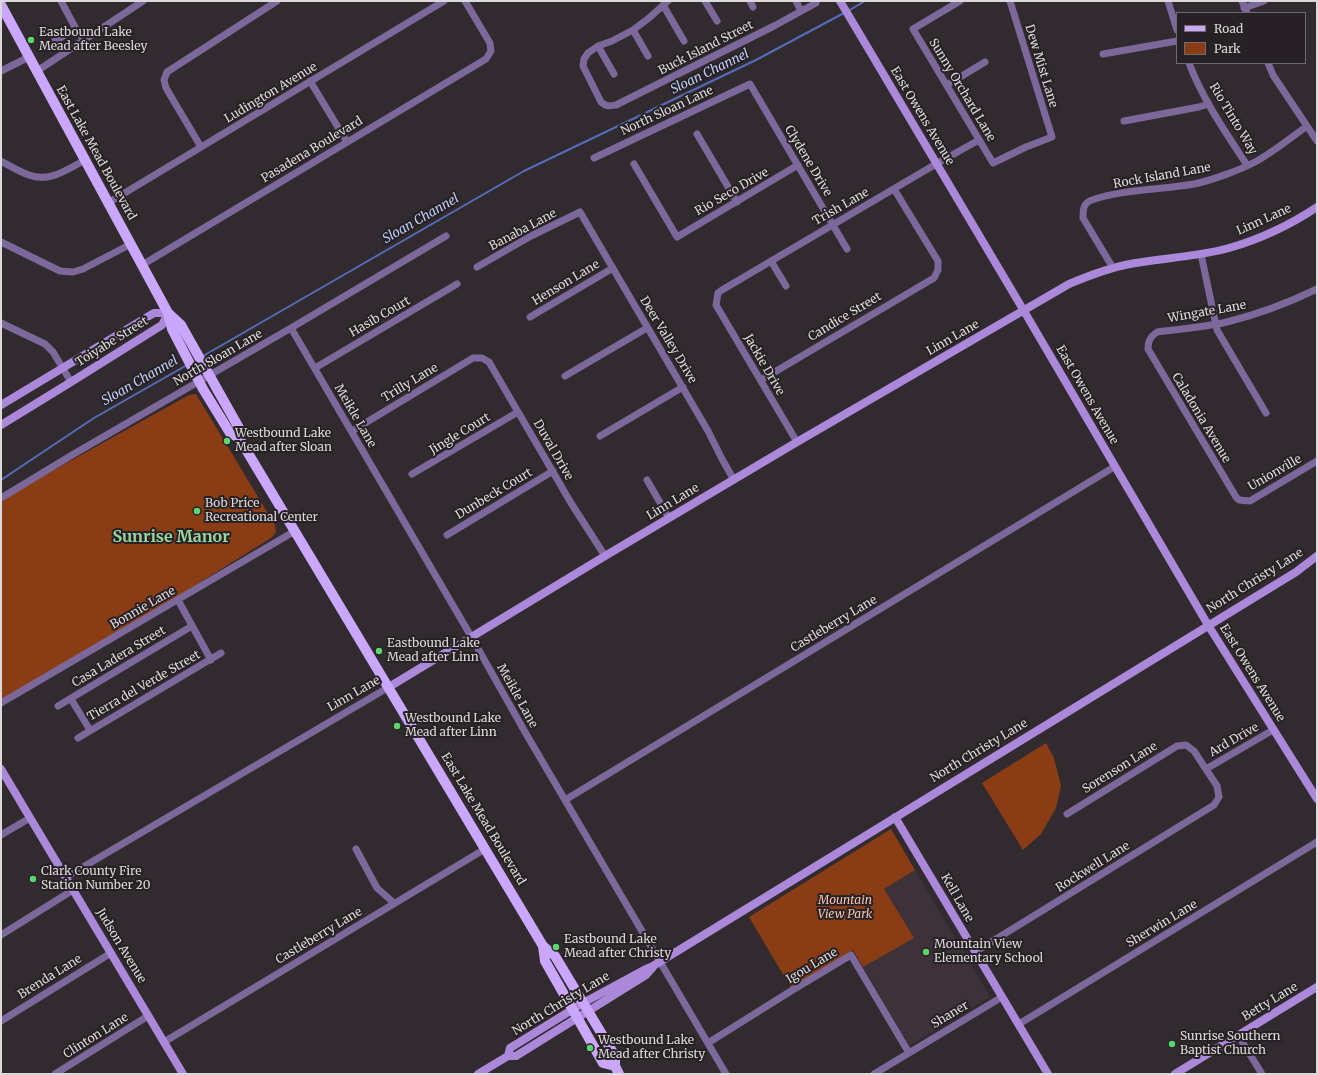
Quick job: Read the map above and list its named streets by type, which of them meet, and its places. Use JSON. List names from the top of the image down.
{
  "streets": {
    "main road": ["East Lake Mead Boulevard"],
    "street": [
      "Buck Island Street",
      "Dew Mist Lane",
      "Sunny Orchard Lane",
      "Ludington Avenue",
      "North Sloan Lane",
      "East Owens Avenue",
      "Rio Tinto Way",
      "Pasadena Boulevard",
      "Clydene Drive",
      "Rock Island Lane",
      "Rio Seco Drive",
      "Trish Lane",
      "Linn Lane",
      "Banaba Lane",
      "Henson Lane",
      "Wingate Lane",
      "Hasib Court",
      "Candice Street",
      "Deer Valley Drive",
      "Toiyabe Street",
      "Jackie Drive",
      "Trilly Lane",
      "Meikle Lane",
      "Caladonia Avenue",
      "Jingle Court",
      "Duval Drive",
      "Unionville",
      "Dunbeck Court",
      "North Christy Lane",
      "Bonnie Lane",
      "Castleberry Lane",
      "Casa Ladera Street",
      "Tierra del Verde Street",
      "Ard Drive",
      "Sorenson Lane",
      "Rockwell Lane",
      "Kell Lane",
      "Sherwin Lane",
      "Judson Avenue",
      "Igou Lane",
      "Brenda Lane",
      "Betty Lane",
      "Shaner",
      "Clinton Lane"
    ]
  },
  "crossings": [
    ["Dew Mist Lane", "Sunny Orchard Lane"],
    ["Sunny Orchard Lane", "Trish Lane"],
    ["Ludington Avenue", "East Lake Mead Boulevard"],
    ["North Sloan Lane", "East Lake Mead Boulevard"],
    ["North Sloan Lane", "Clydene Drive"],
    ["North Sloan Lane", "Meikle Lane"],
    ["East Owens Avenue", "Trish Lane"],
    ["East Owens Avenue", "Linn Lane"],
    ["East Owens Avenue", "North Christy Lane"],
    ["East Owens Avenue", "Castleberry Lane"],
    ["East Owens Avenue", "Ard Drive"],
    ["Rio Tinto Way", "Rock Island Lane"],
    ["Pasadena Boulevard", "East Lake Mead Boulevard"],
    ["East Lake Mead Boulevard", "Linn Lane"],
    ["East Lake Mead Boulevard", "Toiyabe Street"],
    ["East Lake Mead Boulevard", "North Christy Lane"],
    ["East Lake Mead Boulevard", "Bonnie Lane"],
    ["East Lake Mead Boulevard", "Castleberry Lane"],
    ["Clydene Drive", "Rio Seco Drive"],
    ["Clydene Drive", "Trish Lane"],
    ["Rock Island Lane", "Linn Lane"],
    ["Trish Lane", "Candice Street"],
    ["Trish Lane", "Jackie Drive"],
    ["Linn Lane", "Deer Valley Drive"],
    ["Linn Lane", "Jackie Drive"],
    ["Linn Lane", "Meikle Lane"],
    ["Linn Lane", "Duval Drive"],
    ["Linn Lane", "Judson Avenue"],
    ["Banaba Lane", "Deer Valley Drive"],
    ["Henson Lane", "Deer Valley Drive"],
    ["Wingate Lane", "Caladonia Avenue"],
    ["Hasib Court", "Meikle Lane"],
    ["Candice Street", "Jackie Drive"],
    ["Trilly Lane", "Meikle Lane"],
    ["Trilly Lane", "Duval Drive"],
    ["Meikle Lane", "North Christy Lane"],
    ["Meikle Lane", "Castleberry Lane"],
    ["Meikle Lane", "Igou Lane"],
    ["Caladonia Avenue", "Unionville"],
    ["Jingle Court", "Duval Drive"],
    ["Duval Drive", "Dunbeck Court"],
    ["North Christy Lane", "Kell Lane"],
    ["Castleberry Lane", "Judson Avenue"],
    ["Ard Drive", "Sorenson Lane"],
    ["Ard Drive", "Rockwell Lane"],
    ["Sorenson Lane", "Rockwell Lane"],
    ["Rockwell Lane", "Kell Lane"],
    ["Kell Lane", "Sherwin Lane"],
    ["Kell Lane", "Shaner"],
    ["Judson Avenue", "Brenda Lane"],
    ["Judson Avenue", "Clinton Lane"],
    ["Igou Lane", "Shaner"]
  ],
  "districts": ["Sunrise Manor"],
  "water": ["Sloan Channel"],
  "parks": ["Mountain View Park"],
  "places": [
    "Eastbound Lake Mead after Beesley",
    "Westbound Lake Mead after Sloan",
    "Bob Price Recreational Center",
    "Eastbound Lake Mead after Linn",
    "Westbound Lake Mead after Linn",
    "Clark County Fire Station Number 20",
    "Eastbound Lake Mead after Christy",
    "Mountain View Elementary School",
    "Sunrise Southern Baptist Church",
    "Westbound Lake Mead after Christy"
  ],
  "legend": ["Road", "Park"]
}
